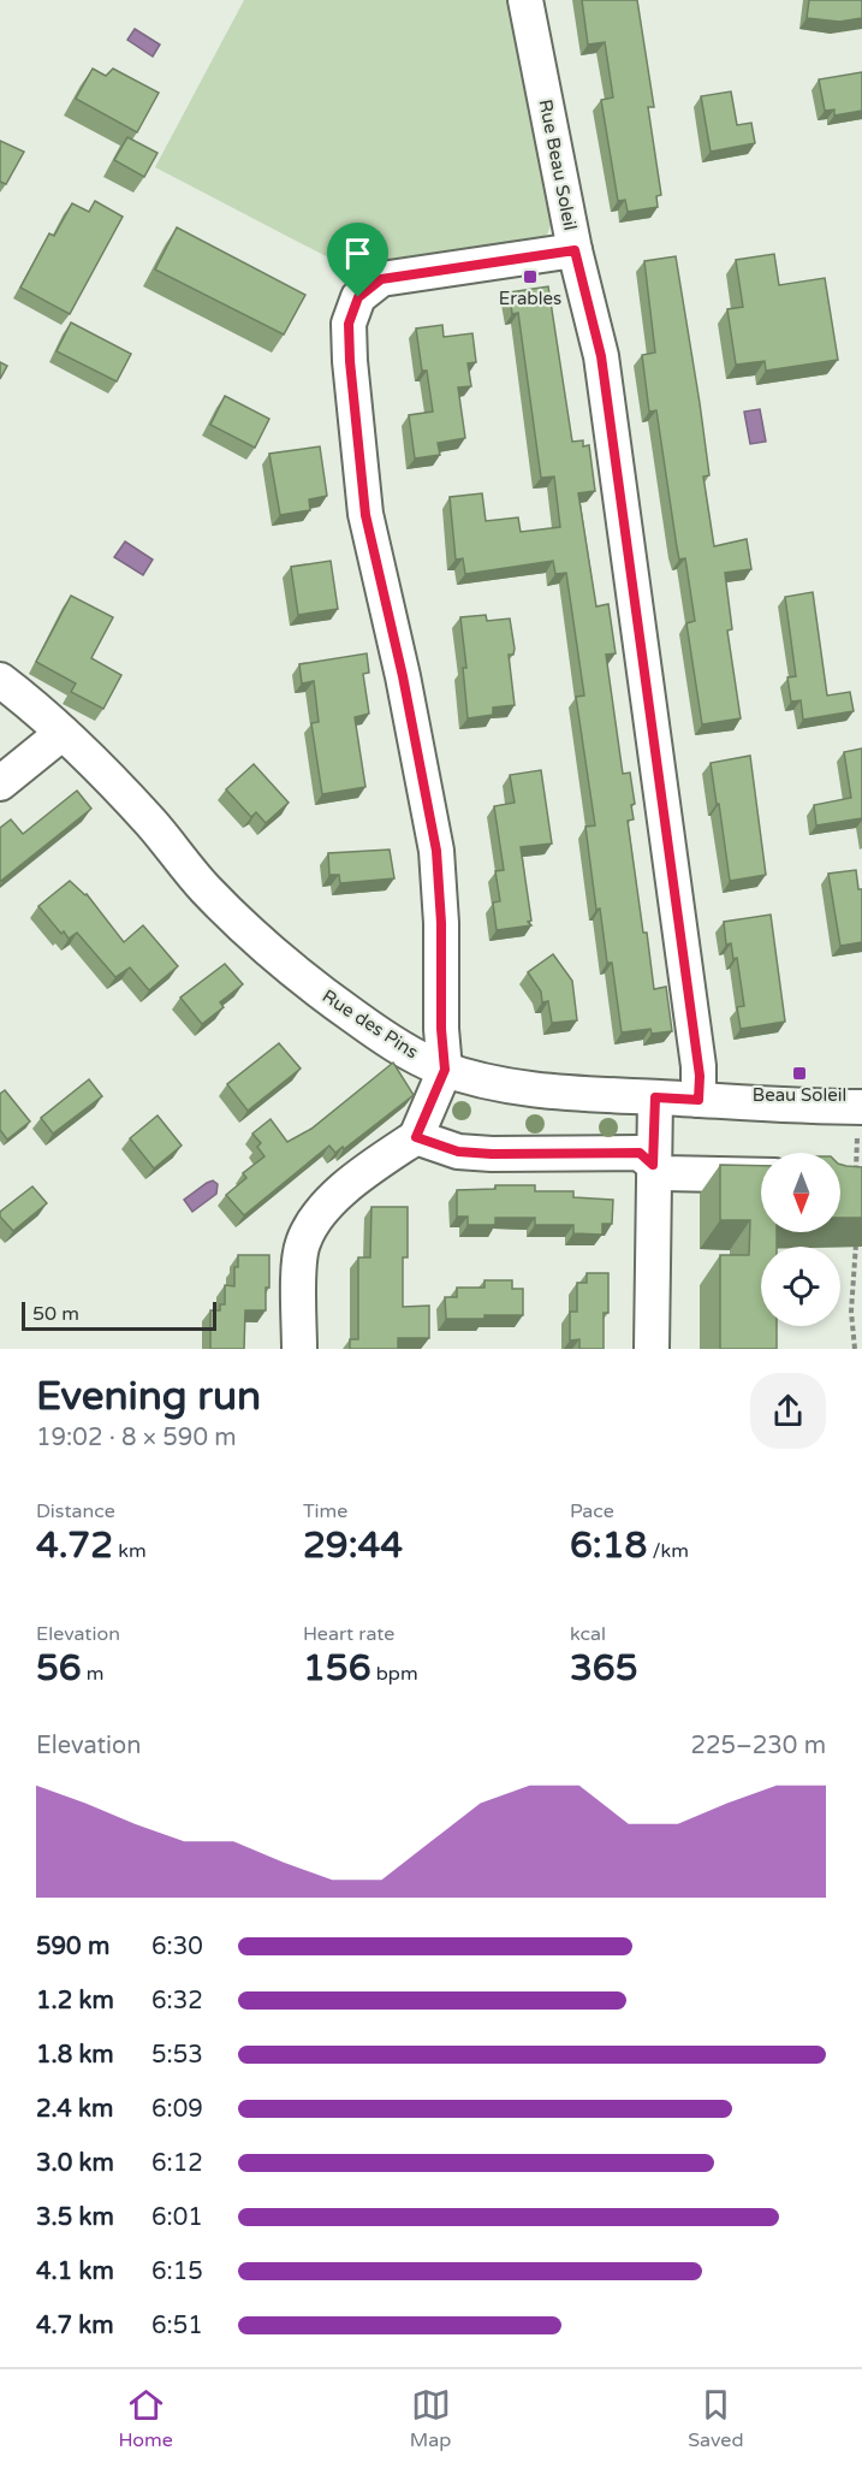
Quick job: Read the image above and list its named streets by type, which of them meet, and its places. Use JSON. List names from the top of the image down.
{
  "streets": {
    "street": ["Rue Beau Soleil", "Rue des Pins"]
  },
  "crossings": [
    ["Rue Beau Soleil", "Rue des Pins"]
  ],
  "places": {
    "transit": ["Erables", "Beau Soleil"]
  },
  "scale_bar": "50 m",
  "north": "bottom",
  "page": {
    "scale": "50 m",
    "heading": ["Evening run", "19:02 · 8 × 590 m"],
    "stats": [
      ["Distance", "4.72 km"],
      ["Time", "29:44"],
      ["Pace", "6:18 /km"],
      ["Elevation", "56 m"],
      ["Heart rate", "156 bpm"],
      ["kcal", "365"]
    ],
    "chart": ["Elevation", "225–230 m"],
    "list": [
      {
        "name": "590 m",
        "note": "6:30"
      },
      {
        "name": "1.2 km",
        "note": "6:32"
      },
      {
        "name": "1.8 km",
        "note": "5:53"
      },
      {
        "name": "2.4 km",
        "note": "6:09"
      },
      {
        "name": "3.0 km",
        "note": "6:12"
      },
      {
        "name": "3.5 km",
        "note": "6:01"
      },
      {
        "name": "4.1 km",
        "note": "6:15"
      },
      {
        "name": "4.7 km",
        "note": "6:51"
      }
    ],
    "tabs": ["Home", "Map", "Saved"]
  }
}
